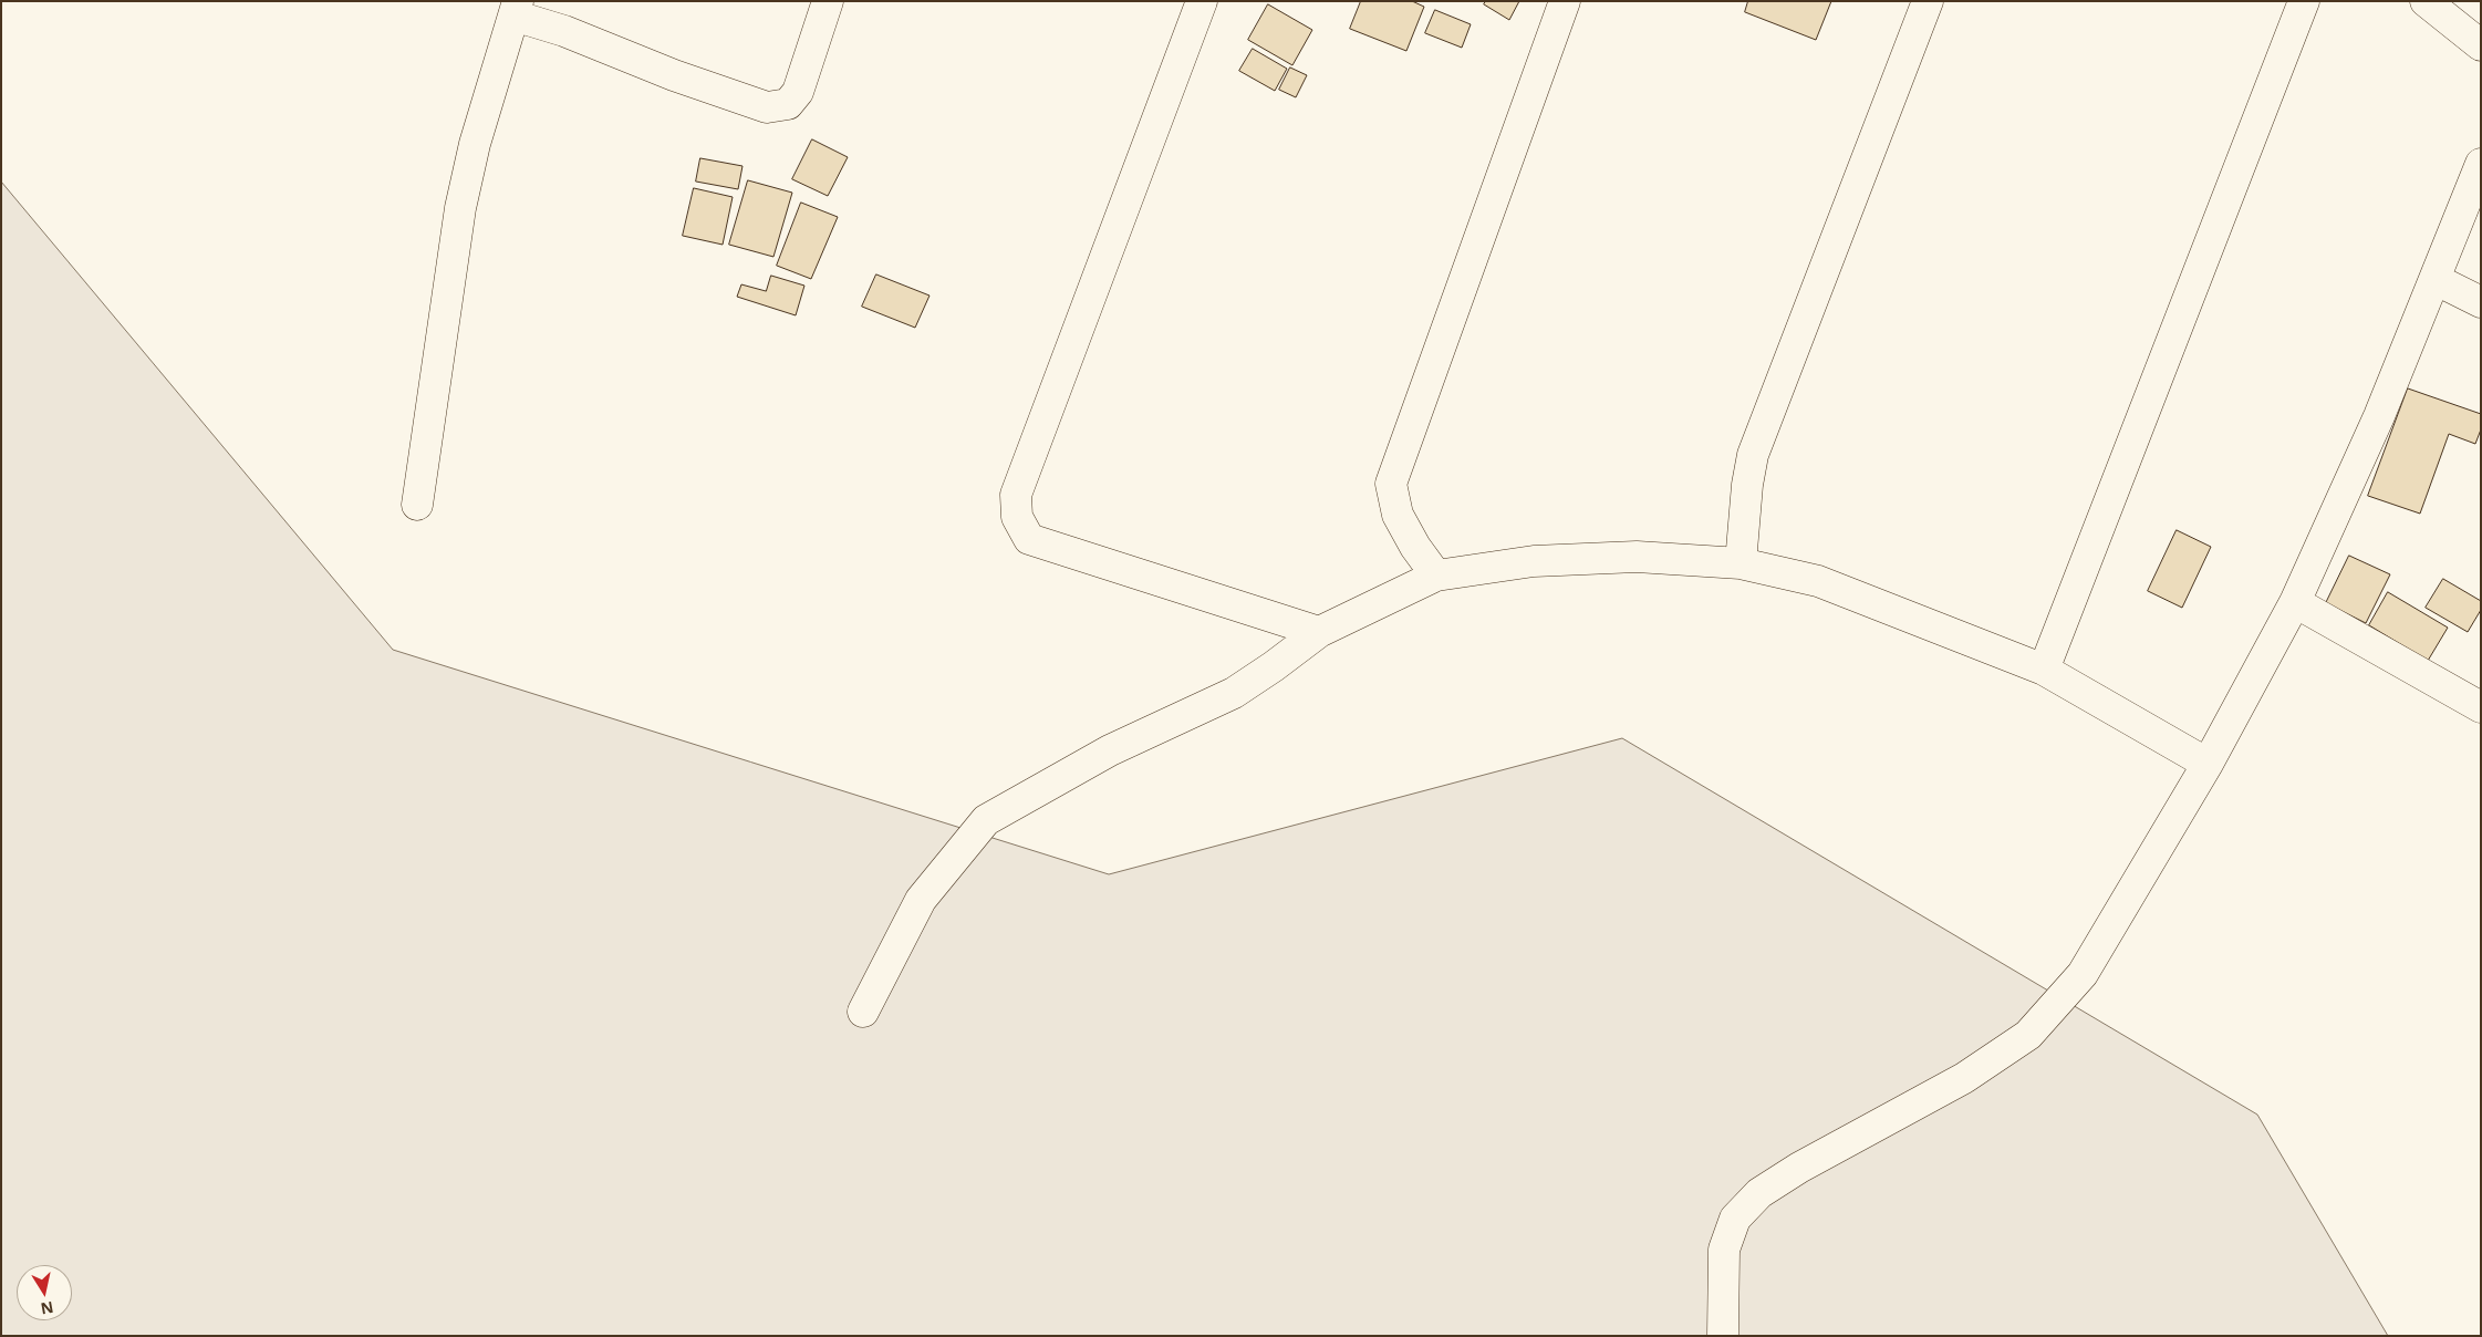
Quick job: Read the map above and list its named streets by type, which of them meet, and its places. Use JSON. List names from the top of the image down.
{
  "north": "bottom"
}
